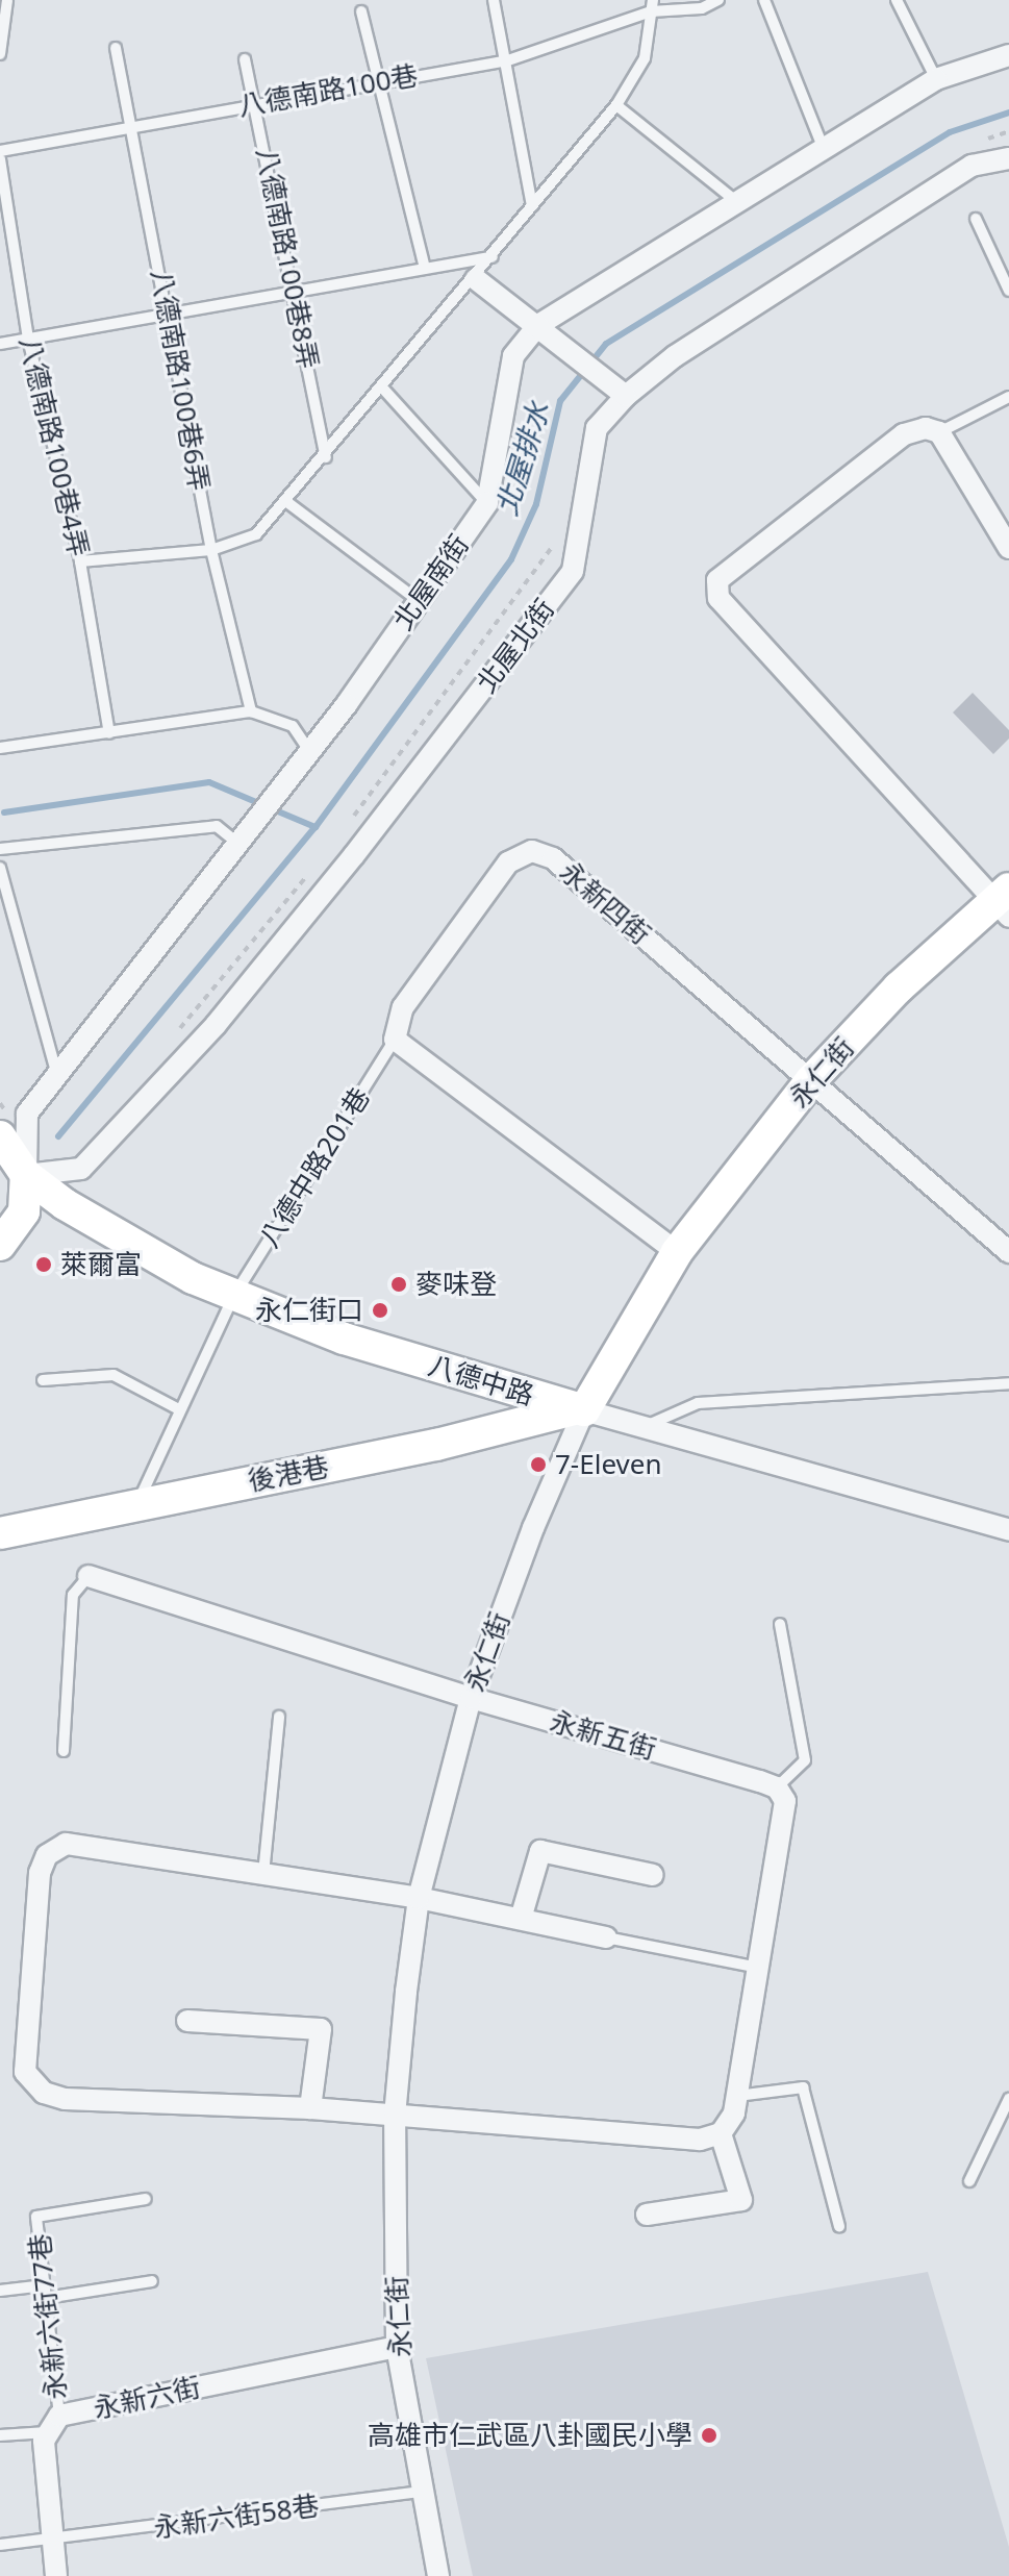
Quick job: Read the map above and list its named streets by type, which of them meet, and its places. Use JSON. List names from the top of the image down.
{
  "streets": {
    "street": [
      "北屋南街",
      "北屋北街",
      "永新四街",
      "永仁街",
      "八德中路",
      "後港巷",
      "永新五街",
      "永新六街"
    ],
    "lane": [
      "八德南路100巷",
      "八德南路100巷8弄",
      "八德南路100巷6弄",
      "八德南路100巷4弄",
      "八德中路201巷",
      "永新六街77巷",
      "永新六街58巷"
    ]
  },
  "crossings": [
    ["八德南路100巷", "八德南路100巷8弄"],
    ["八德南路100巷", "八德南路100巷6弄"],
    ["北屋南街", "北屋北街"],
    ["北屋南街", "八德中路"],
    ["北屋北街", "八德中路"],
    ["永新四街", "永仁街"],
    ["永新四街", "八德中路201巷"],
    ["永仁街", "八德中路"],
    ["永仁街", "後港巷"],
    ["永仁街", "永新五街"],
    ["永仁街", "永新六街"],
    ["永仁街", "永新六街58巷"],
    ["八德中路201巷", "八德中路"],
    ["八德中路201巷", "後港巷"],
    ["八德中路", "後港巷"],
    ["永新六街77巷", "永新六街"]
  ],
  "water": ["北屋排水"],
  "places": [
    "萊爾富",
    "麥味登",
    "永仁街口",
    "7-Eleven",
    "高雄市仁武區八卦國民小學"
  ]
}
